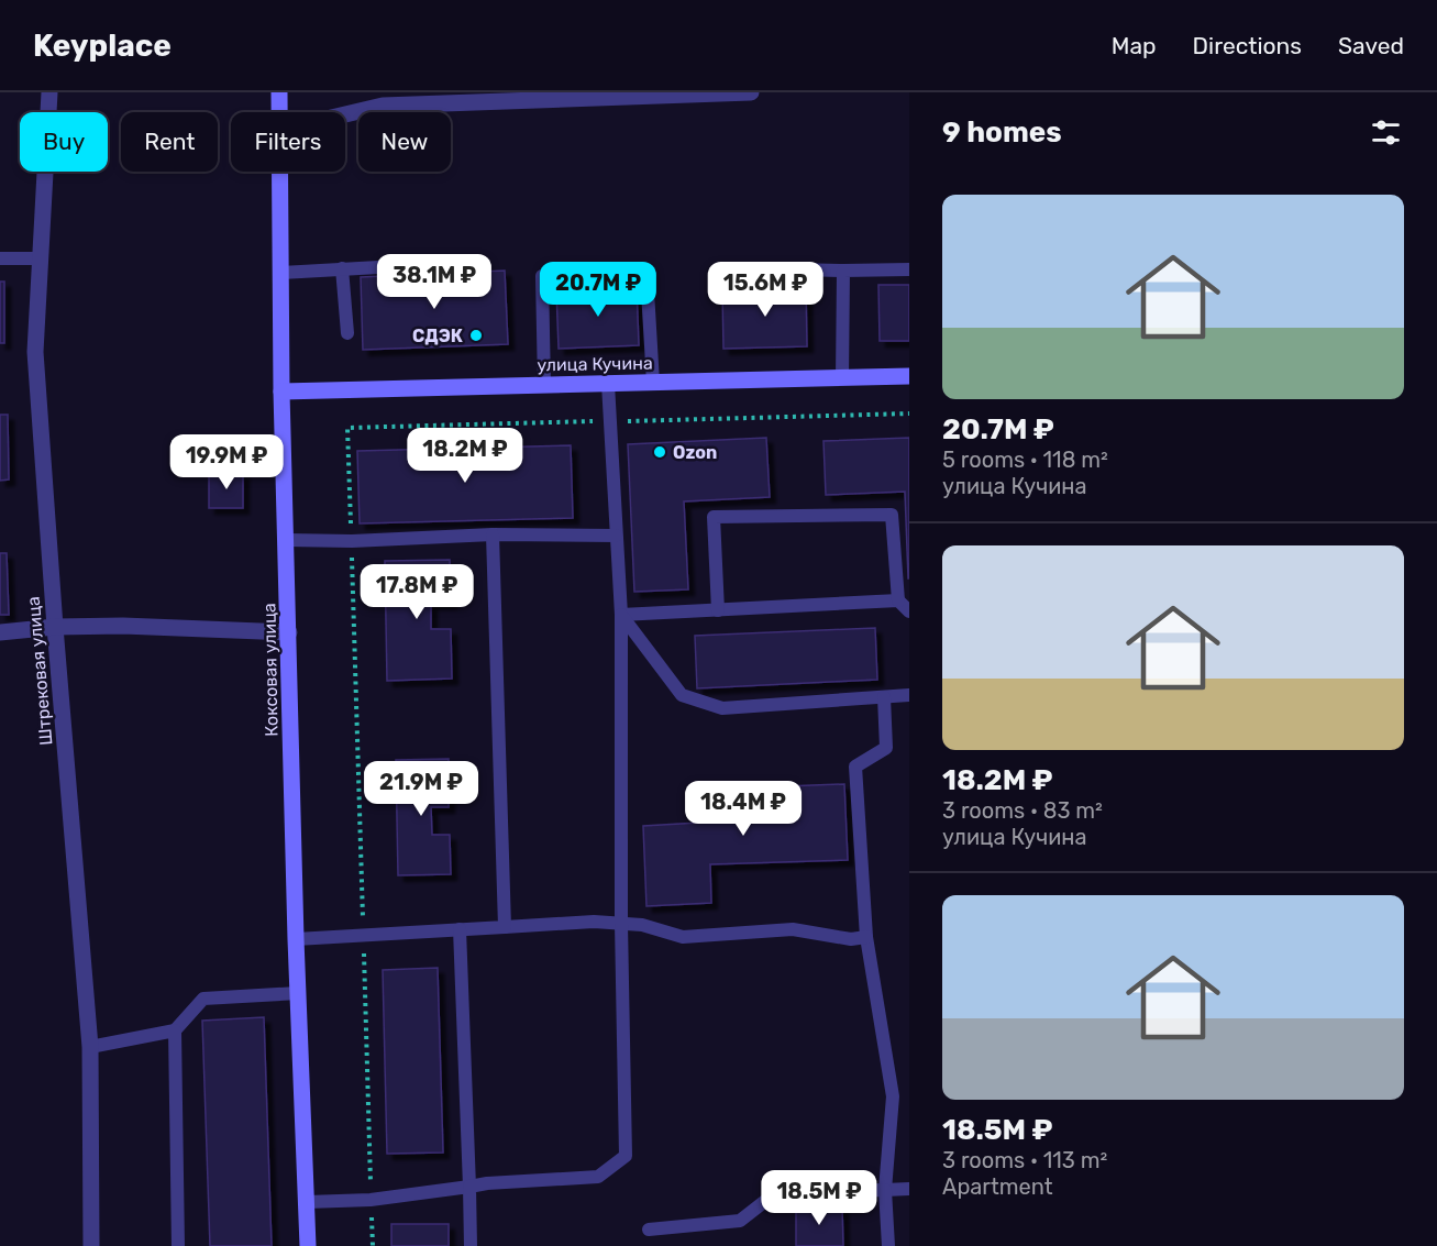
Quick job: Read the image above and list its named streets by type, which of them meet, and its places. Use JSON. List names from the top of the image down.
{
  "streets": {
    "main road": ["улица Кучина", "Коксовая улица"],
    "street": ["Штрековая улица"]
  },
  "crossings": [
    ["улица Кучина", "Коксовая улица"]
  ],
  "places": ["СДЭК", "Ozon"],
  "page": {
    "header": "Keyplace",
    "nav": ["Map", "Directions", "Saved"],
    "heading": "9 homes",
    "chip": [
      "Buy",
      "Rent",
      "Filters",
      "New"
    ],
    "list": [
      {
        "name": "20.7M ₽",
        "note": "5 rooms · 118 m² · улица Кучина"
      },
      {
        "name": "18.2M ₽",
        "note": "3 rooms · 83 m² · улица Кучина"
      },
      {
        "name": "18.5M ₽",
        "note": "3 rooms · 113 m² · Apartment"
      }
    ],
    "price": [
      "38.1M ₽",
      "20.7M ₽",
      "15.6M ₽",
      "18.2M ₽",
      "19.9M ₽",
      "17.8M ₽",
      "21.9M ₽",
      "18.4M ₽",
      "18.5M ₽"
    ]
  }
}
